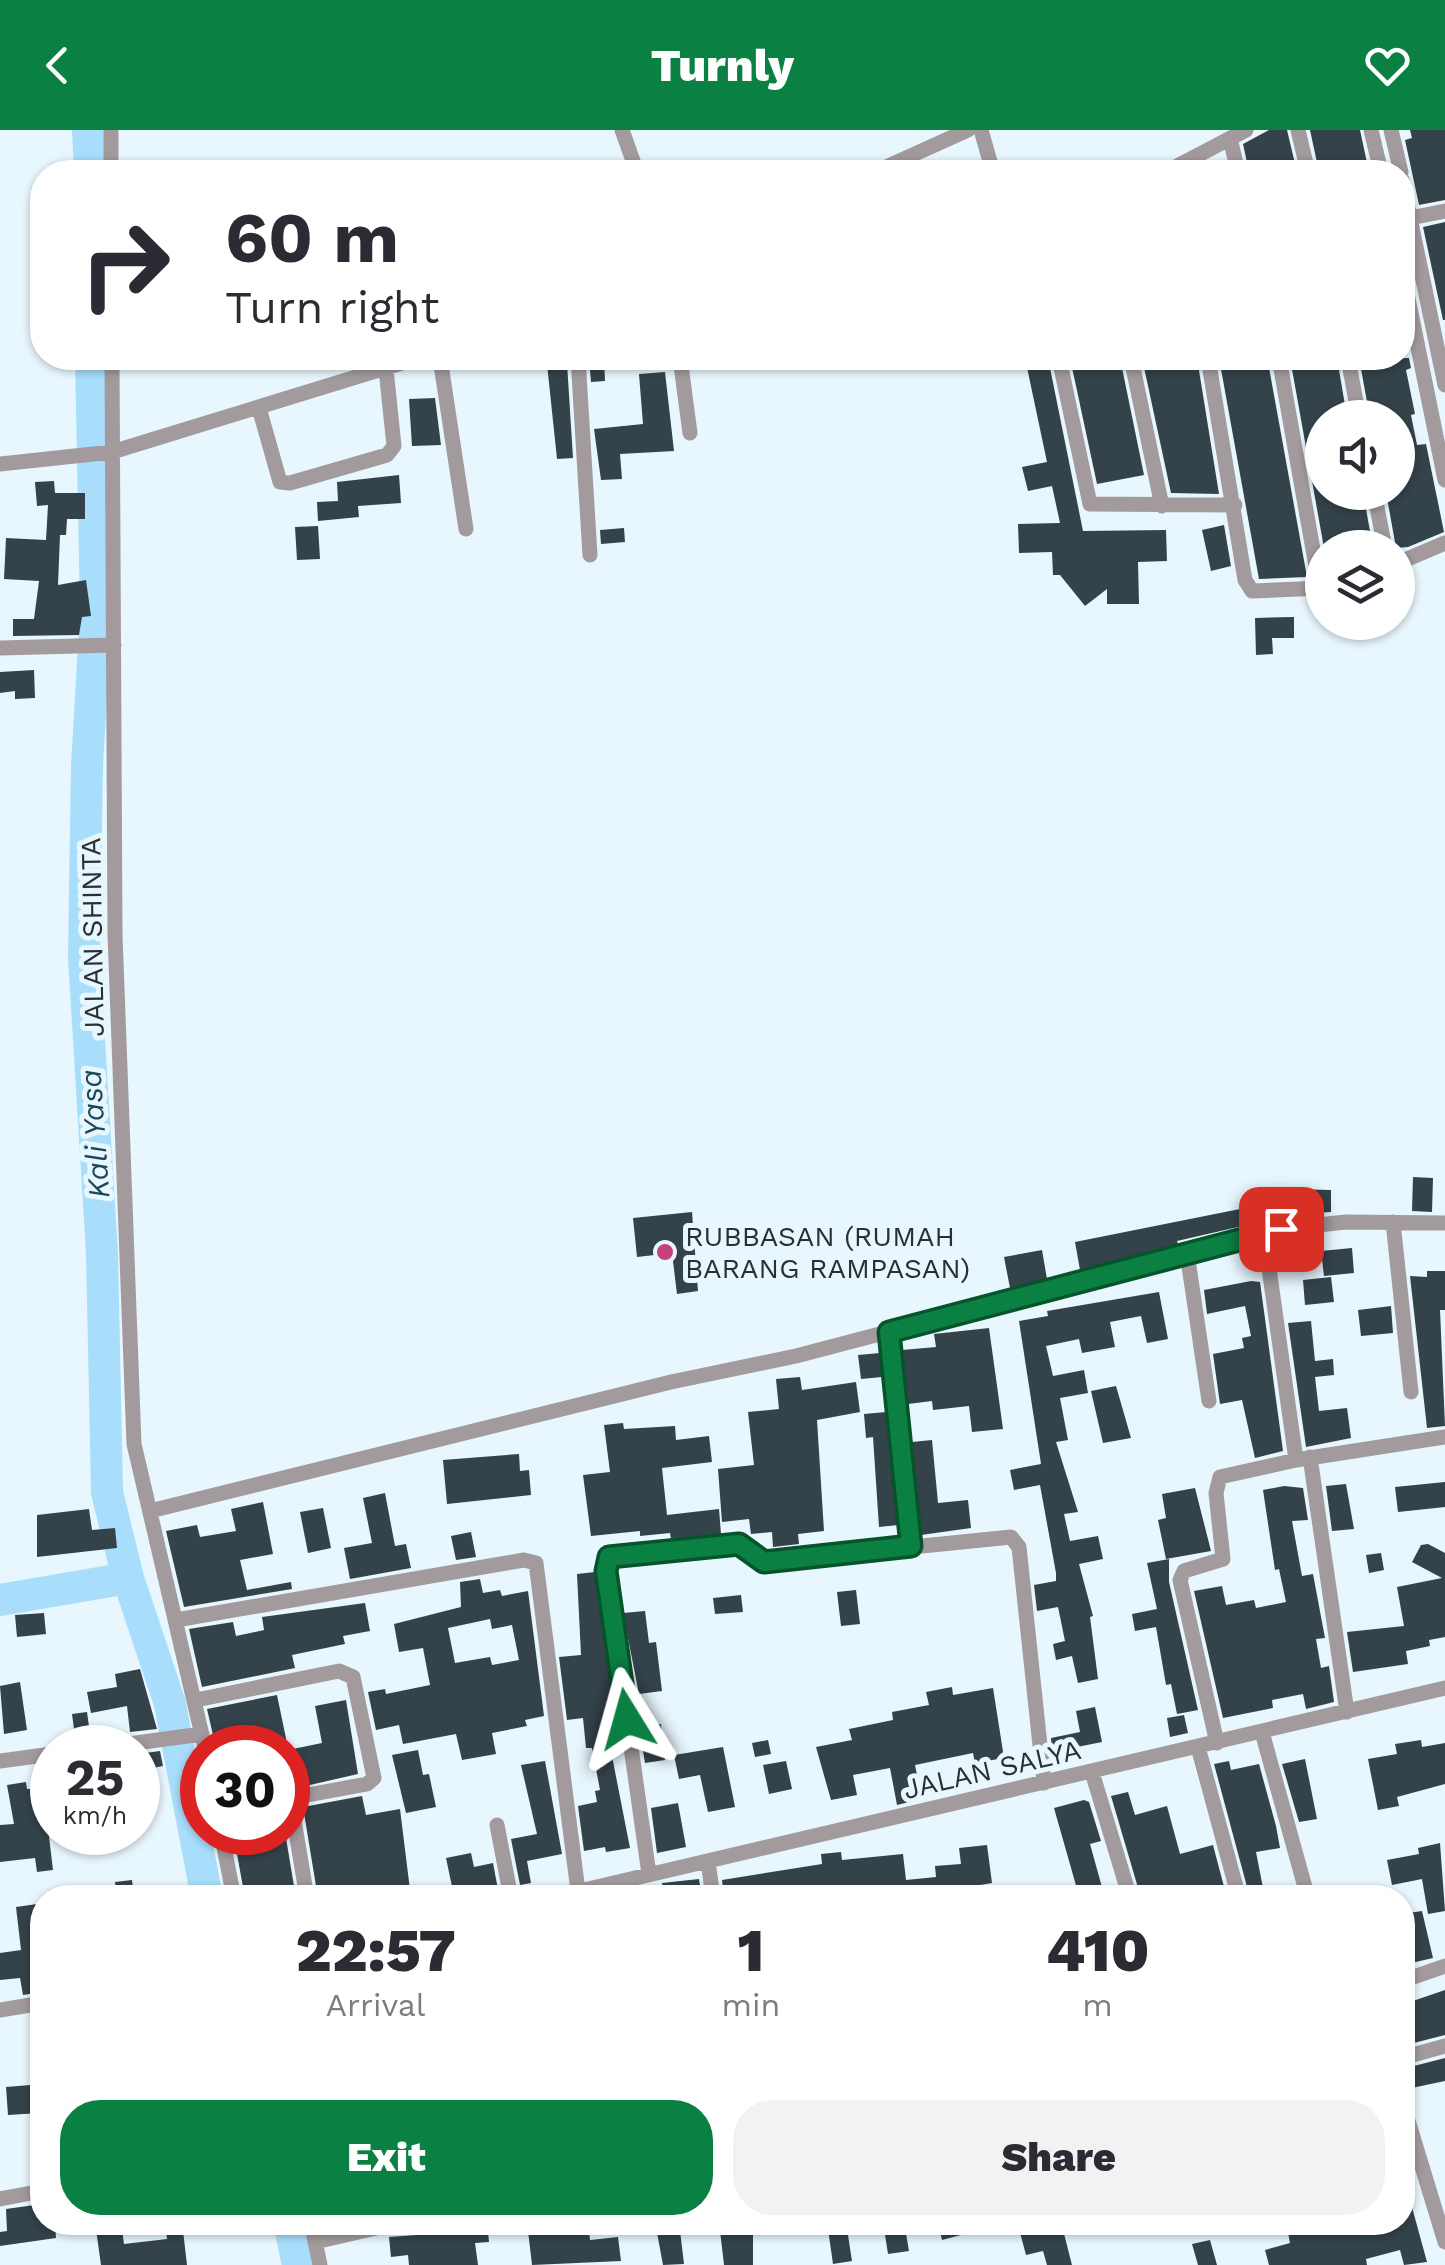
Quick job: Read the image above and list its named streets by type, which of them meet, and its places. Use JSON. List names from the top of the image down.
{
  "streets": {
    "street": ["JALAN SHINTA", "JALAN SALYA"]
  },
  "water": ["Kali Yasa"],
  "places": ["RUBBASAN (RUMAH BARANG RAMPASAN)"],
  "page": {
    "header": "Turnly",
    "turn": ["60 m", "Turn right"],
    "speed": "25 km/h",
    "limit": "30",
    "eta": [
      "22:57",
      "Arrival",
      "1",
      "min",
      "410",
      "m"
    ],
    "buttons": ["Exit", "Share"]
  }
}
